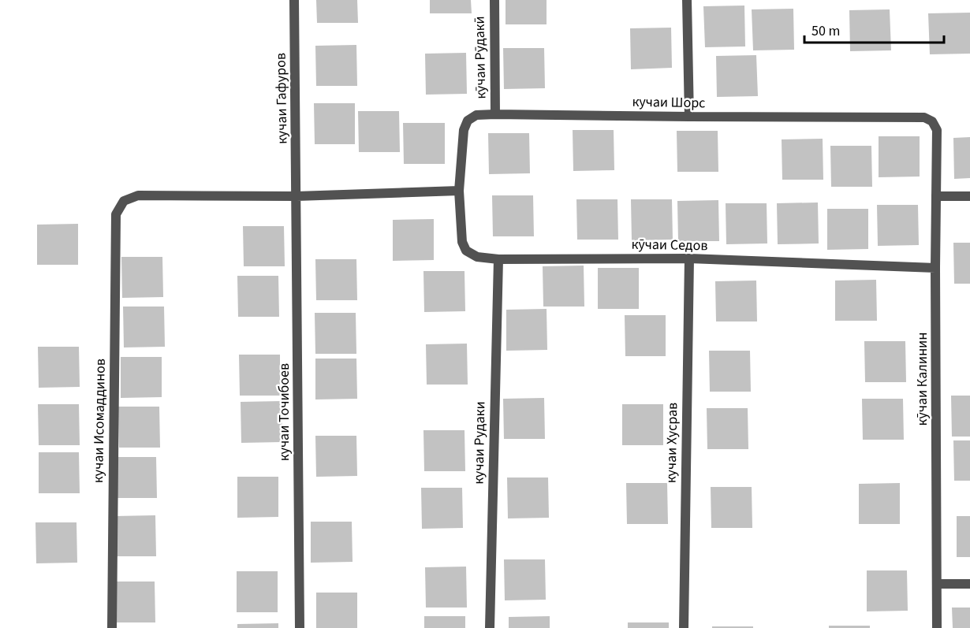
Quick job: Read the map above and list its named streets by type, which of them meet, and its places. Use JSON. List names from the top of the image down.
{
  "streets": {
    "street": [
      "кӯчаи Рӯдакӣ",
      "кучаи Гафуров",
      "кучаи Шорс",
      "кӯчаи Седов",
      "кӯчаи Калинин",
      "кучаи Точибоев",
      "кучаи Исомаддинов",
      "кучаи Рудаки",
      "кучаи Хусрав"
    ]
  },
  "crossings": [
    ["кӯчаи Рӯдакӣ", "кучаи Шорс"],
    ["кучаи Гафуров", "кучаи Точибоев"],
    ["кучаи Гафуров", "кучаи Исомаддинов"],
    ["кучаи Шорс", "кӯчаи Седов"],
    ["кучаи Шорс", "кӯчаи Калинин"],
    ["кӯчаи Седов", "кӯчаи Калинин"],
    ["кӯчаи Седов", "кучаи Рудаки"],
    ["кӯчаи Седов", "кучаи Хусрав"],
    ["кучаи Точибоев", "кучаи Исомаддинов"]
  ],
  "scale_bar": "50 m"
}
